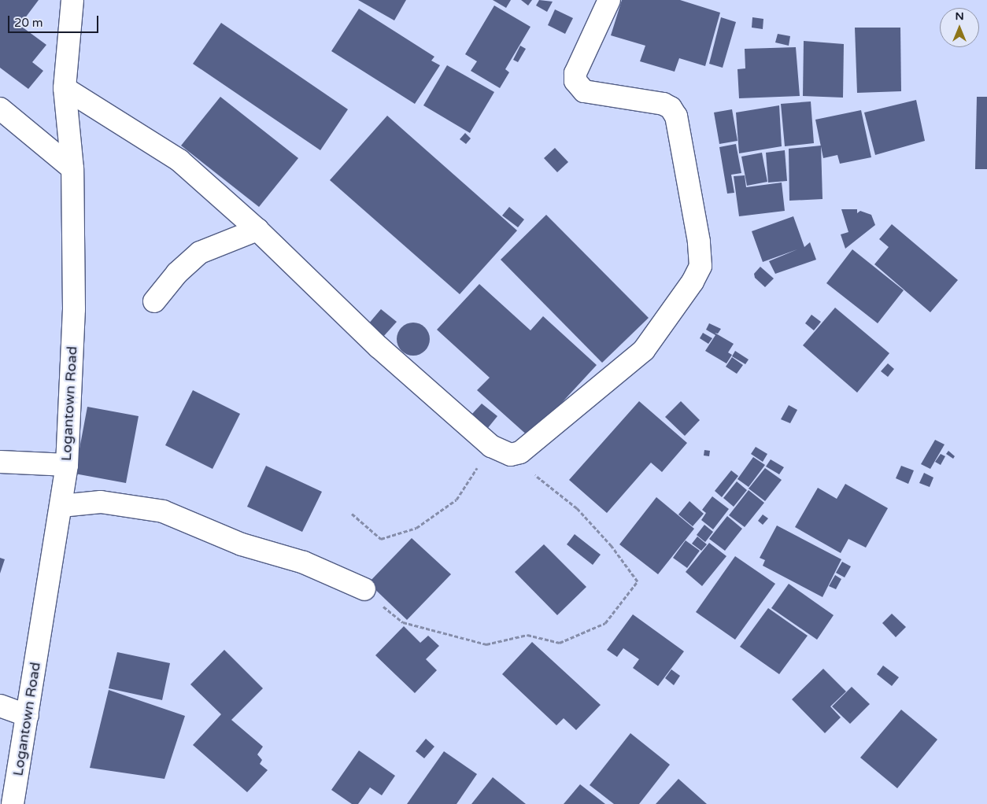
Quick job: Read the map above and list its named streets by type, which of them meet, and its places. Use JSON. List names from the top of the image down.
{
  "streets": {
    "street": ["Logantown Road"]
  },
  "scale_bar": "20 m",
  "north": "top"
}
